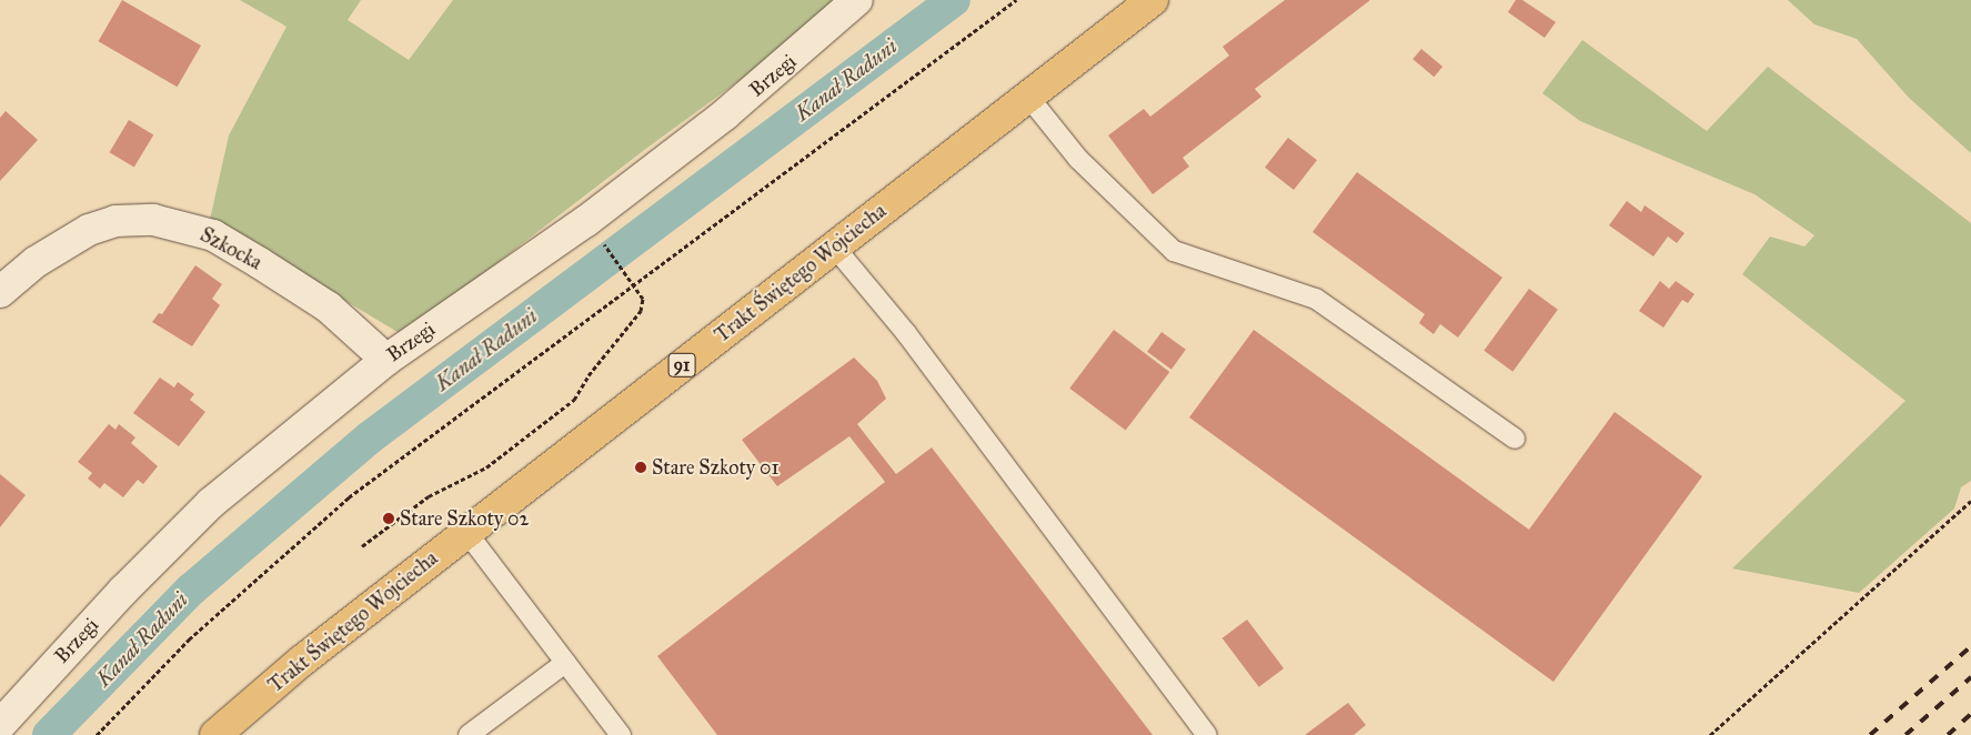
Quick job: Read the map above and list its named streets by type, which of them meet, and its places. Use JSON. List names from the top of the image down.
{
  "streets": {
    "main road": ["Trakt Świętego Wojciecha", "91"],
    "street": ["Brzegi", "Szkocka"]
  },
  "crossings": [
    ["Brzegi", "Szkocka"]
  ],
  "water": ["Kanał Raduni"],
  "places": ["Stare Szkoty 01", "Stare Szkoty 02"]
}
